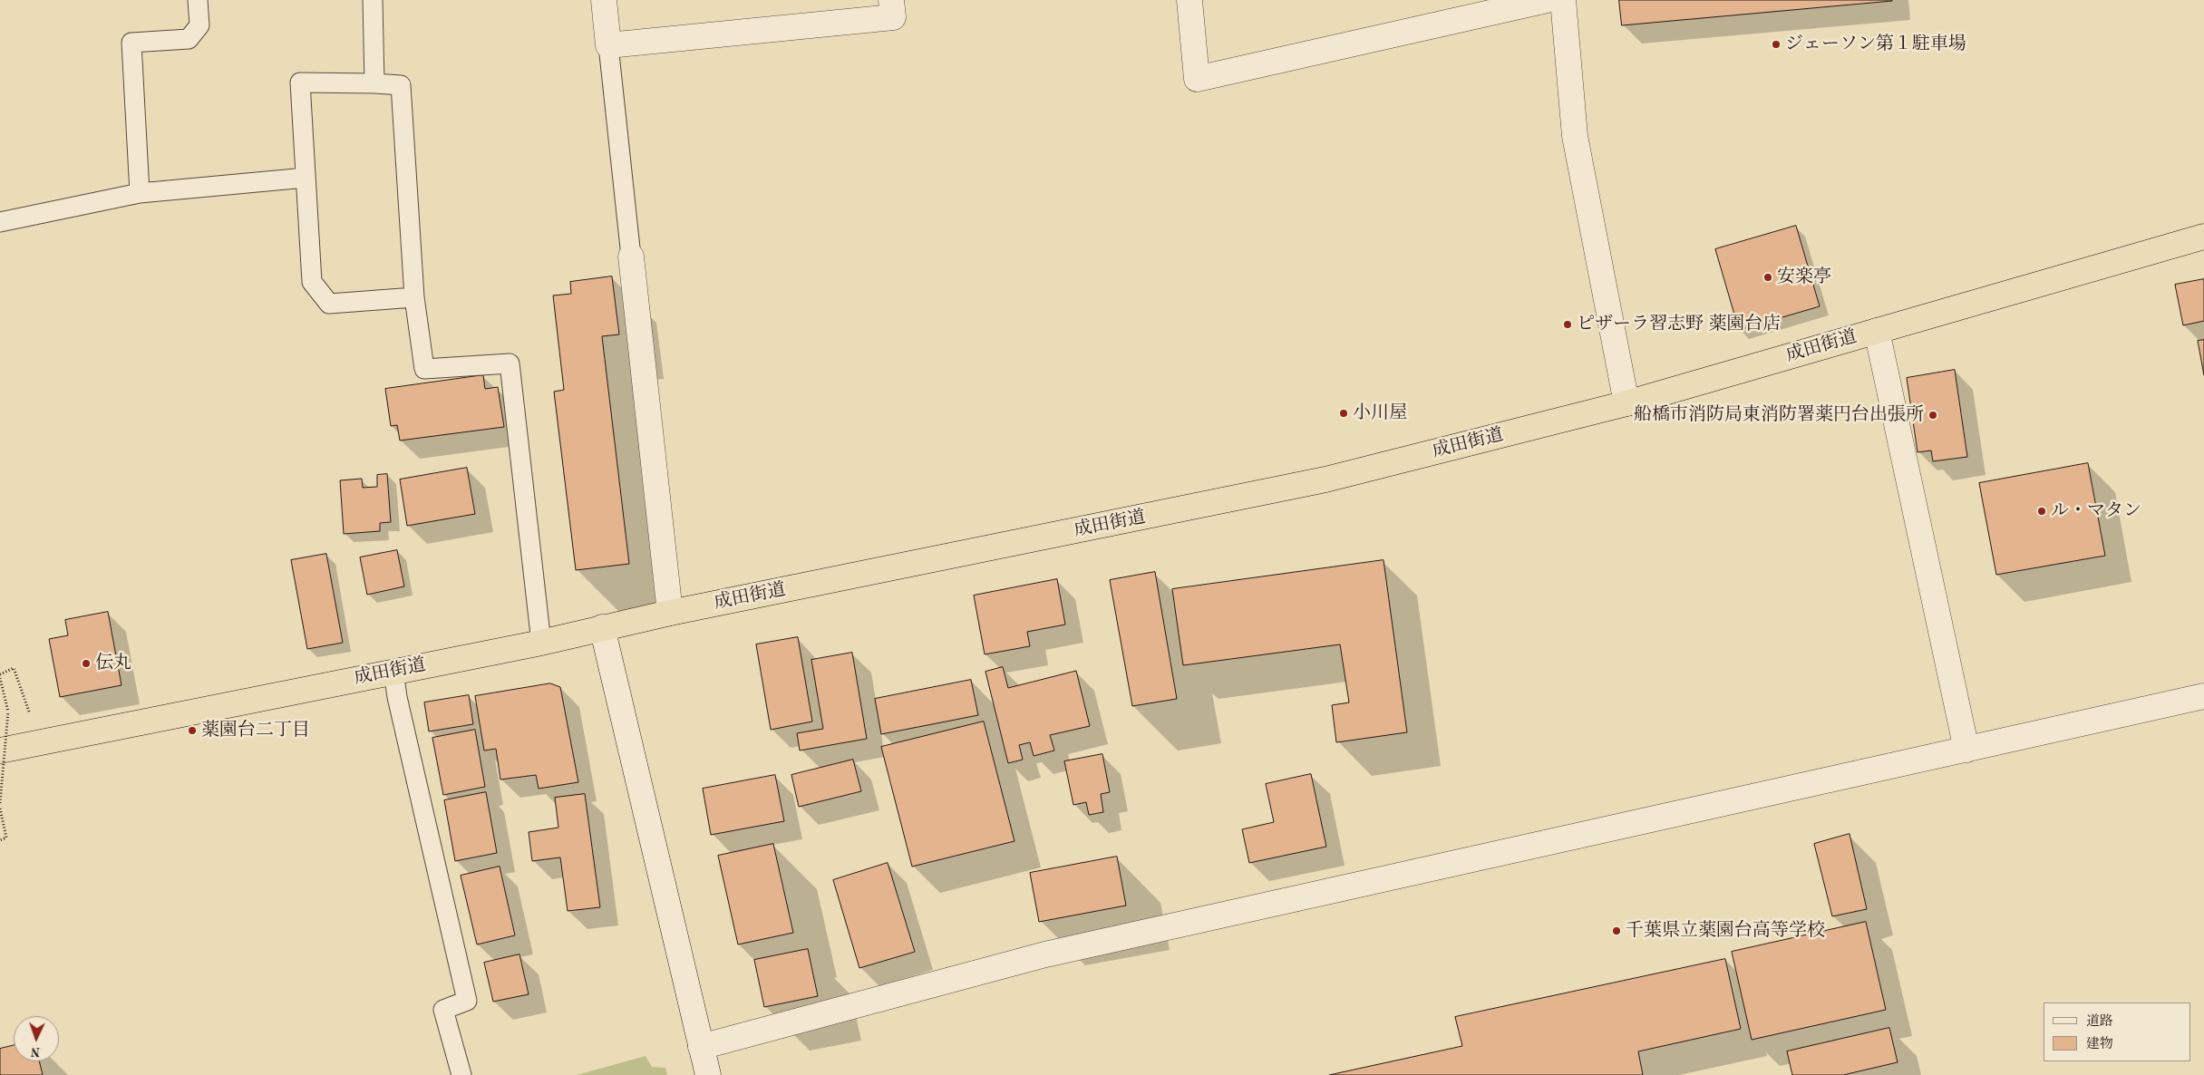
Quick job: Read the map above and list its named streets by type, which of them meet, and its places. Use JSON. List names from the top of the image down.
{
  "streets": {
    "highway": ["成田街道"]
  },
  "places": [
    "ジェーソン第１駐車場",
    "安楽亭",
    "ピザーラ習志野 薬園台店",
    "小川屋",
    "船橋市消防局東消防署薬円台出張所",
    "ル・マタン",
    "伝丸",
    "薬園台二丁目",
    "千葉県立薬園台高等学校"
  ],
  "legend": ["道路", "建物"],
  "north": "bottom"
}
